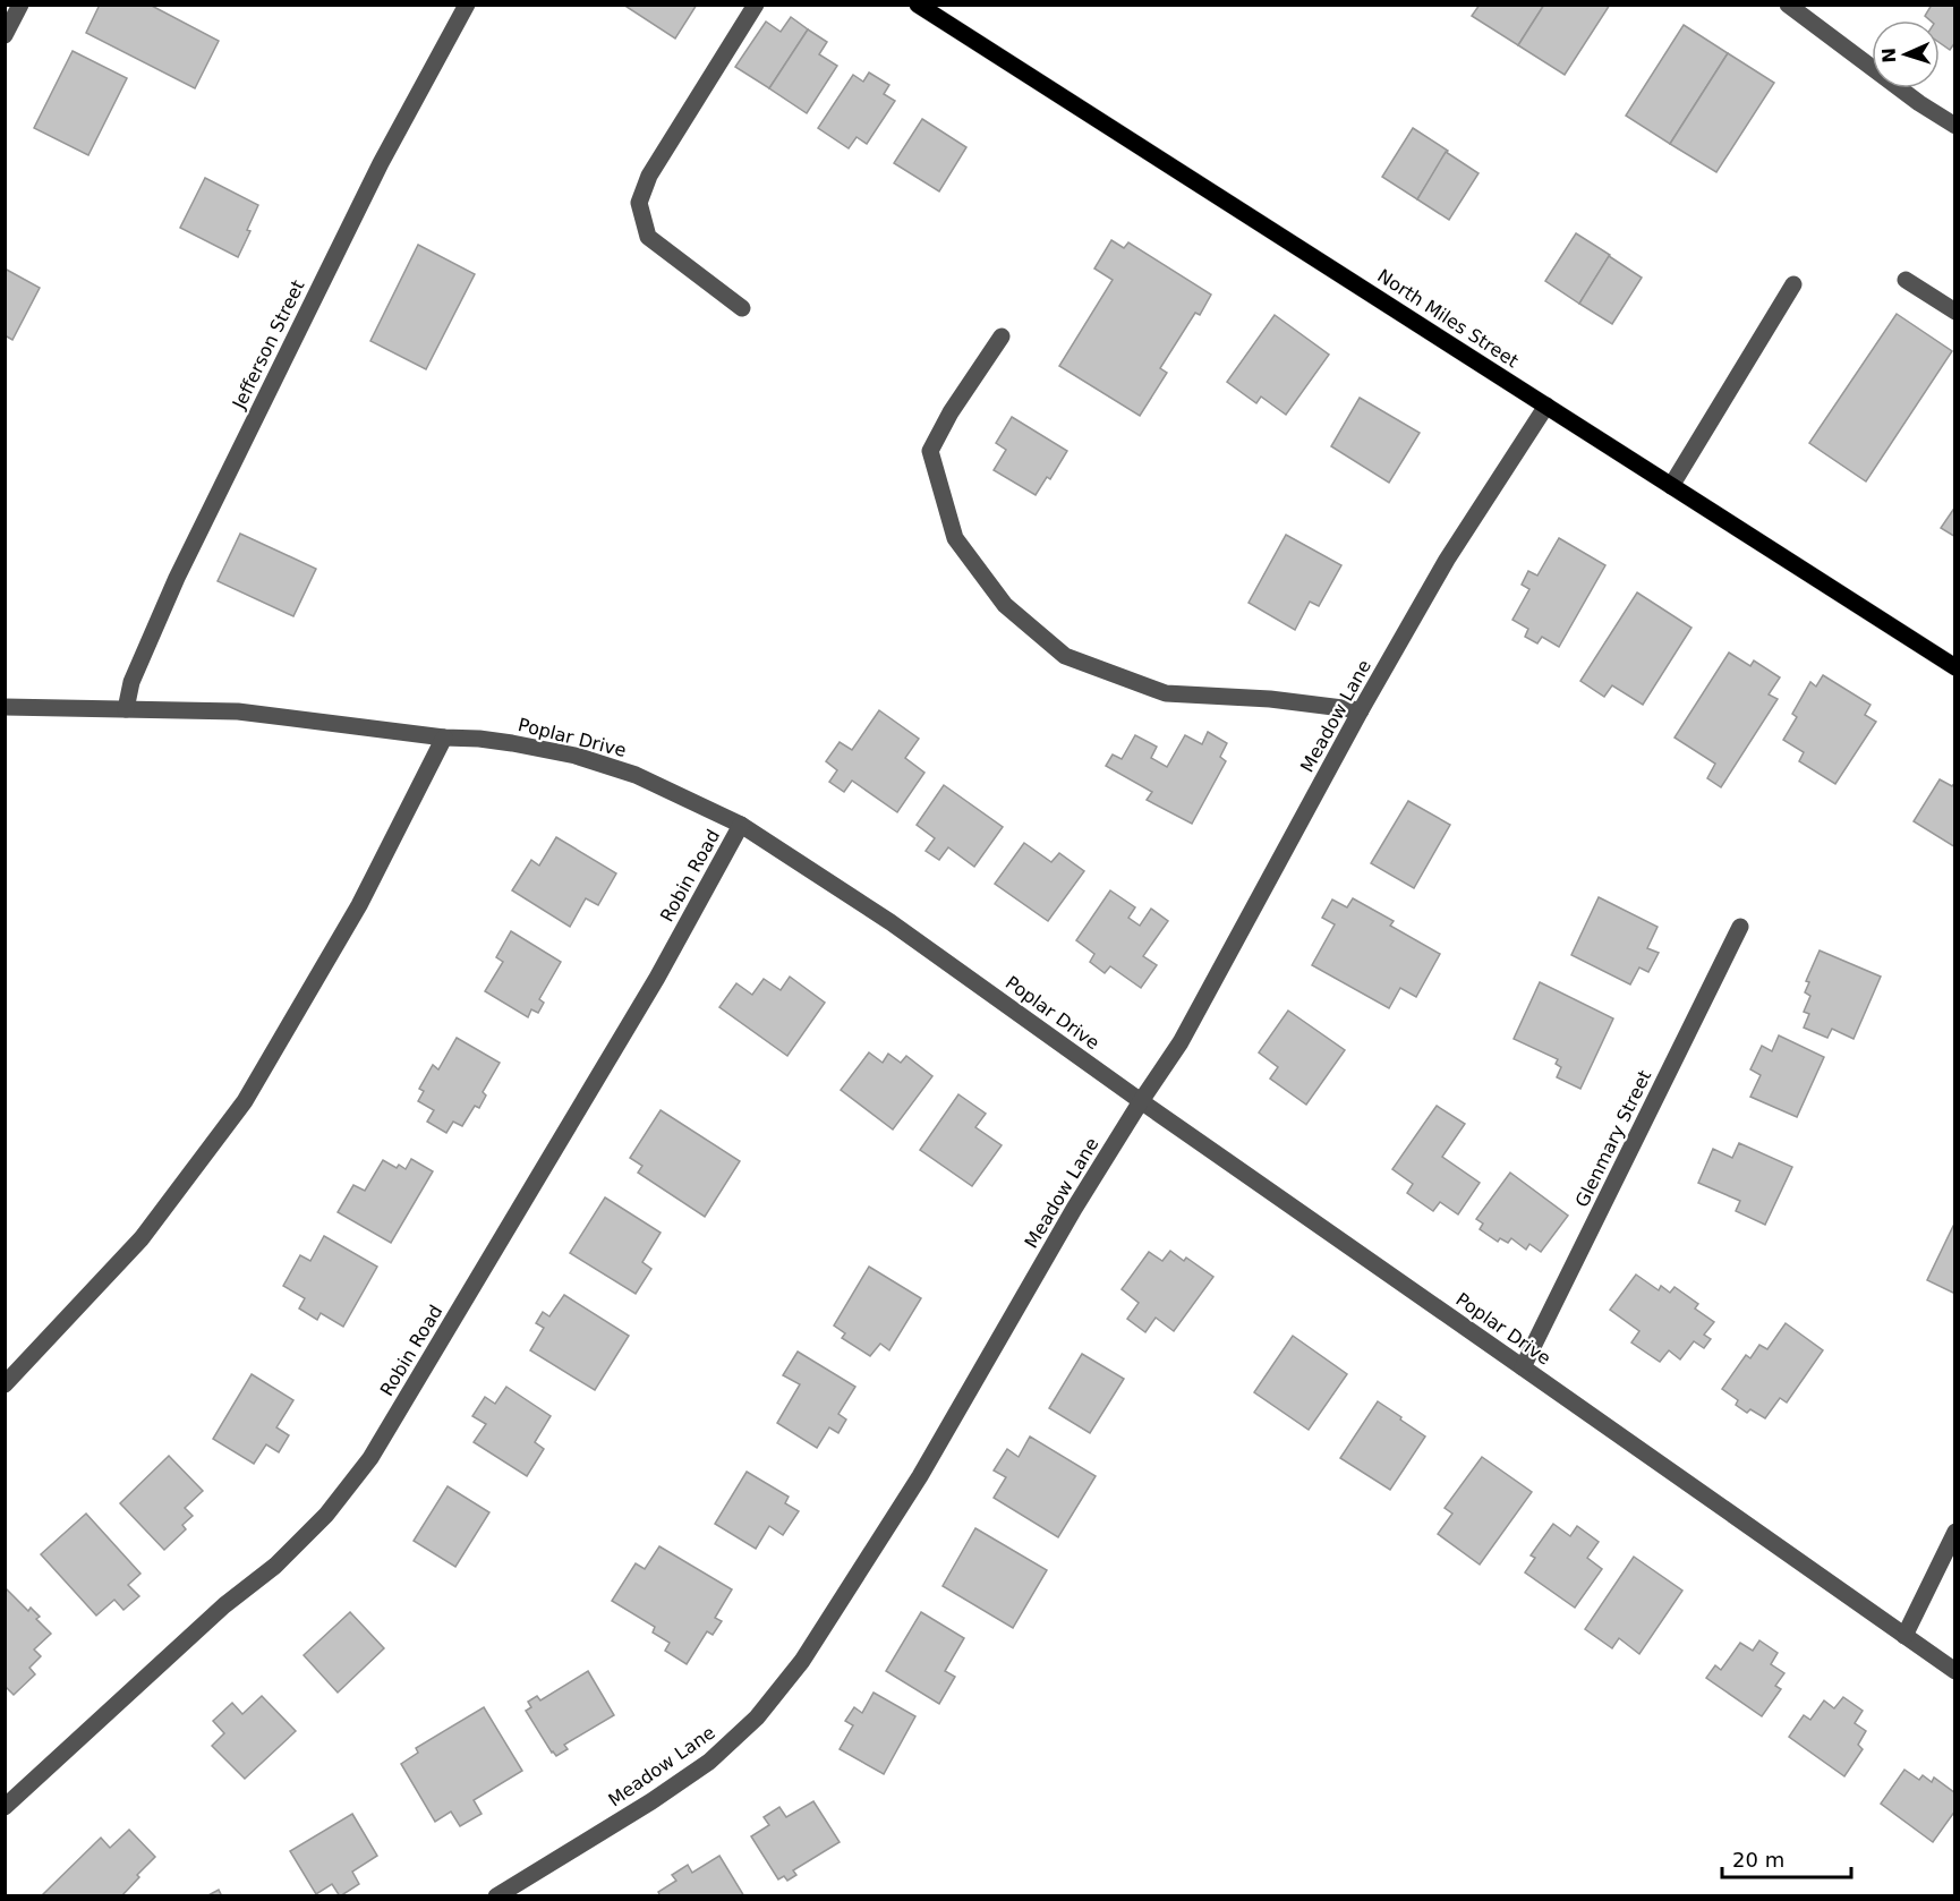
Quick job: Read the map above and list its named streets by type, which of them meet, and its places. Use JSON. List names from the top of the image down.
{
  "streets": {
    "main road": ["North Miles Street"],
    "street": [
      "Jefferson Street",
      "Meadow Lane",
      "Poplar Drive",
      "Robin Road",
      "Glenmary Street"
    ]
  },
  "crossings": [
    ["North Miles Street", "Meadow Lane"],
    ["Jefferson Street", "Poplar Drive"],
    ["Meadow Lane", "Poplar Drive"],
    ["Poplar Drive", "Robin Road"],
    ["Poplar Drive", "Glenmary Street"]
  ],
  "scale_bar": "20 m",
  "north": "left"
}
